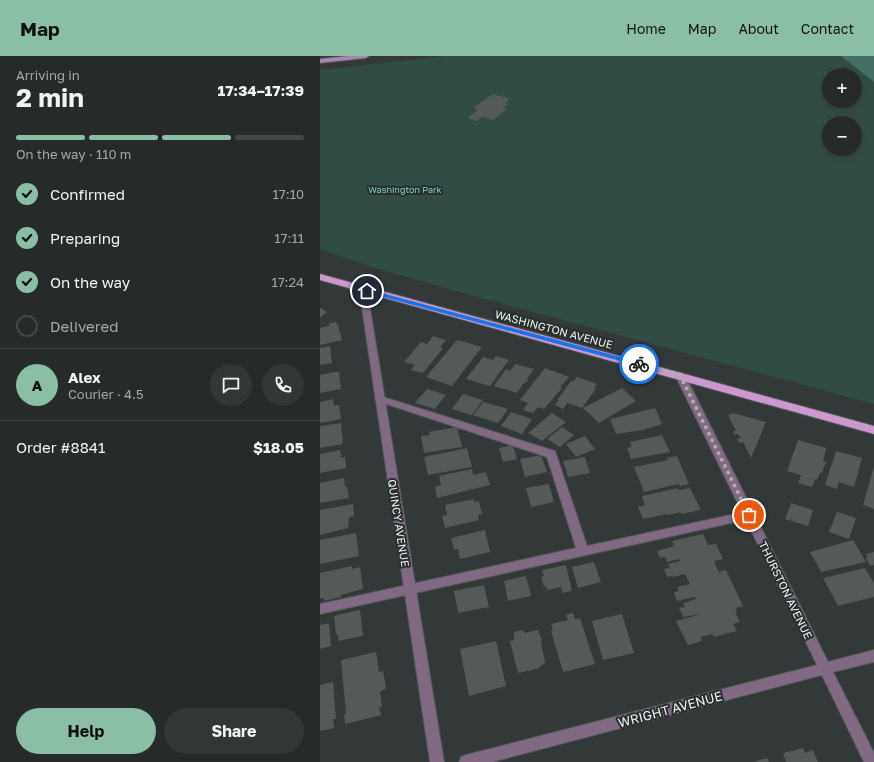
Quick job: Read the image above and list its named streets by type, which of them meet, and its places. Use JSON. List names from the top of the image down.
{
  "streets": {
    "main road": ["WASHINGTON AVENUE"],
    "street": ["QUINCY AVENUE", "THURSTON AVENUE", "WRIGHT AVENUE"]
  },
  "crossings": [
    ["WASHINGTON AVENUE", "QUINCY AVENUE"],
    ["WASHINGTON AVENUE", "THURSTON AVENUE"],
    ["THURSTON AVENUE", "WRIGHT AVENUE"]
  ],
  "parks": ["Washington Park"],
  "page": {
    "header": "Map",
    "nav": [
      "Home",
      "Map",
      "About",
      "Contact"
    ],
    "heading": ["2 min", "Arriving in", "17:34–17:39"],
    "panel": [
      "Alex",
      "Courier · 4.5",
      "Order #8841",
      "$18.05"
    ],
    "map_buttons": ["+", "−"],
    "bar": "On the way · 110 m",
    "list": [
      ["Confirmed", "17:10"],
      ["Preparing", "17:11"],
      ["On the way", "17:24"],
      "Delivered"
    ],
    "round": "A",
    "buttons": ["Help", "Share"]
  }
}
